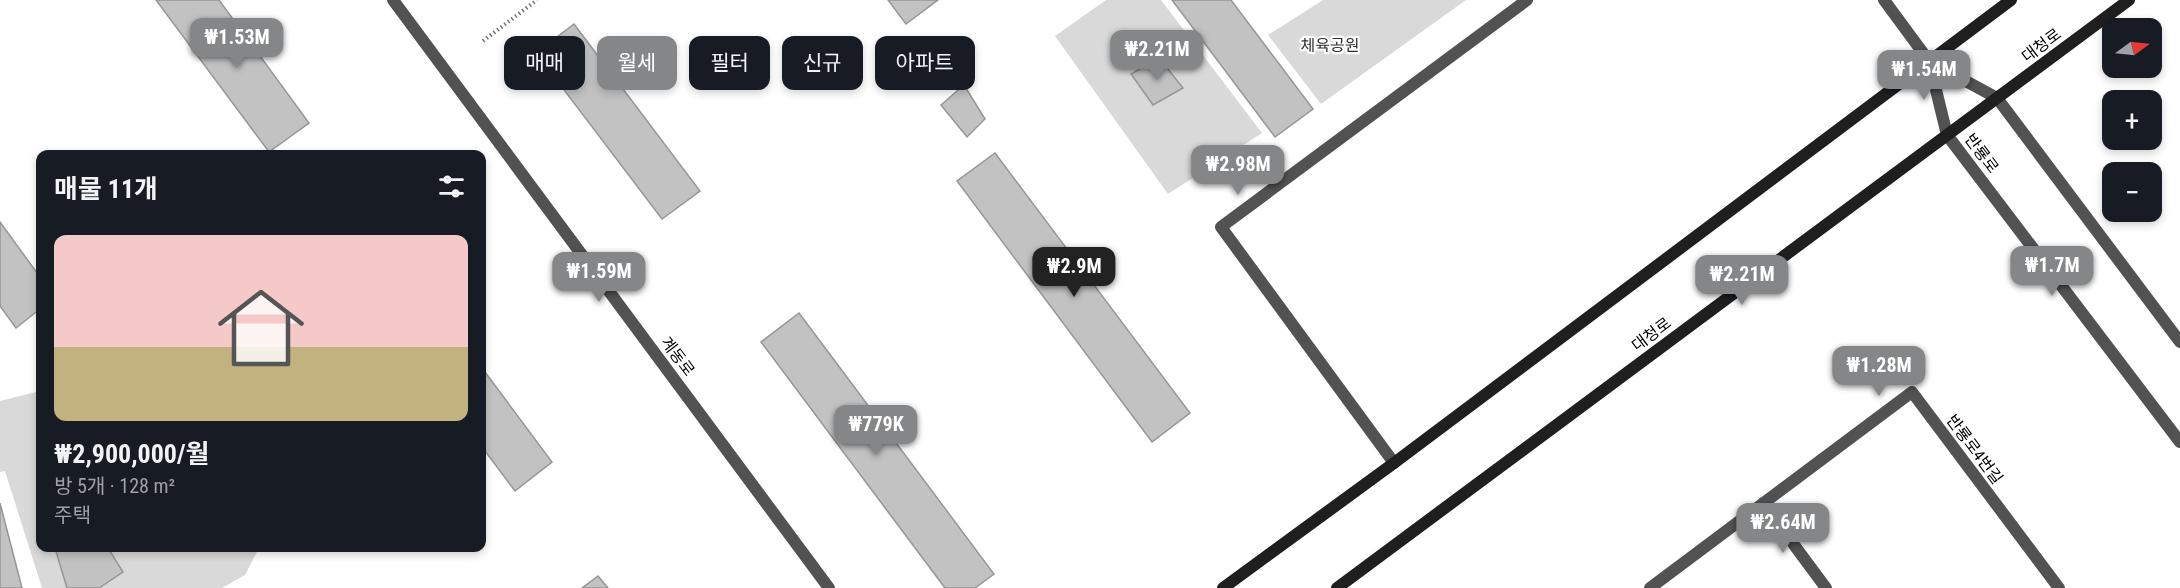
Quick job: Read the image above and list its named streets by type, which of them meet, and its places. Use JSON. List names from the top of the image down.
{
  "streets": {
    "main road": ["대청로"],
    "street": ["반룡로", "계동로", "반룡로4번길"]
  },
  "crossings": [
    ["대청로", "반룡로"]
  ],
  "parks": ["체육공원"],
  "north": "right",
  "page": {
    "map_buttons": ["+", "−"],
    "price": [
      "₩1.53M",
      "₩2.21M",
      "₩1.54M",
      "₩2.98M",
      "₩1.7M",
      "₩2.9M",
      "₩1.59M",
      "₩2.21M",
      "₩1.28M",
      "₩779K",
      "₩2.64M"
    ],
    "chip": [
      "매매",
      "월세",
      "필터",
      "신규",
      "아파트"
    ],
    "heading": "매물 11개",
    "list": [
      {
        "name": "₩2,900,000/월",
        "note": "방 5개 · 128 m² · 주택"
      }
    ]
  }
}
